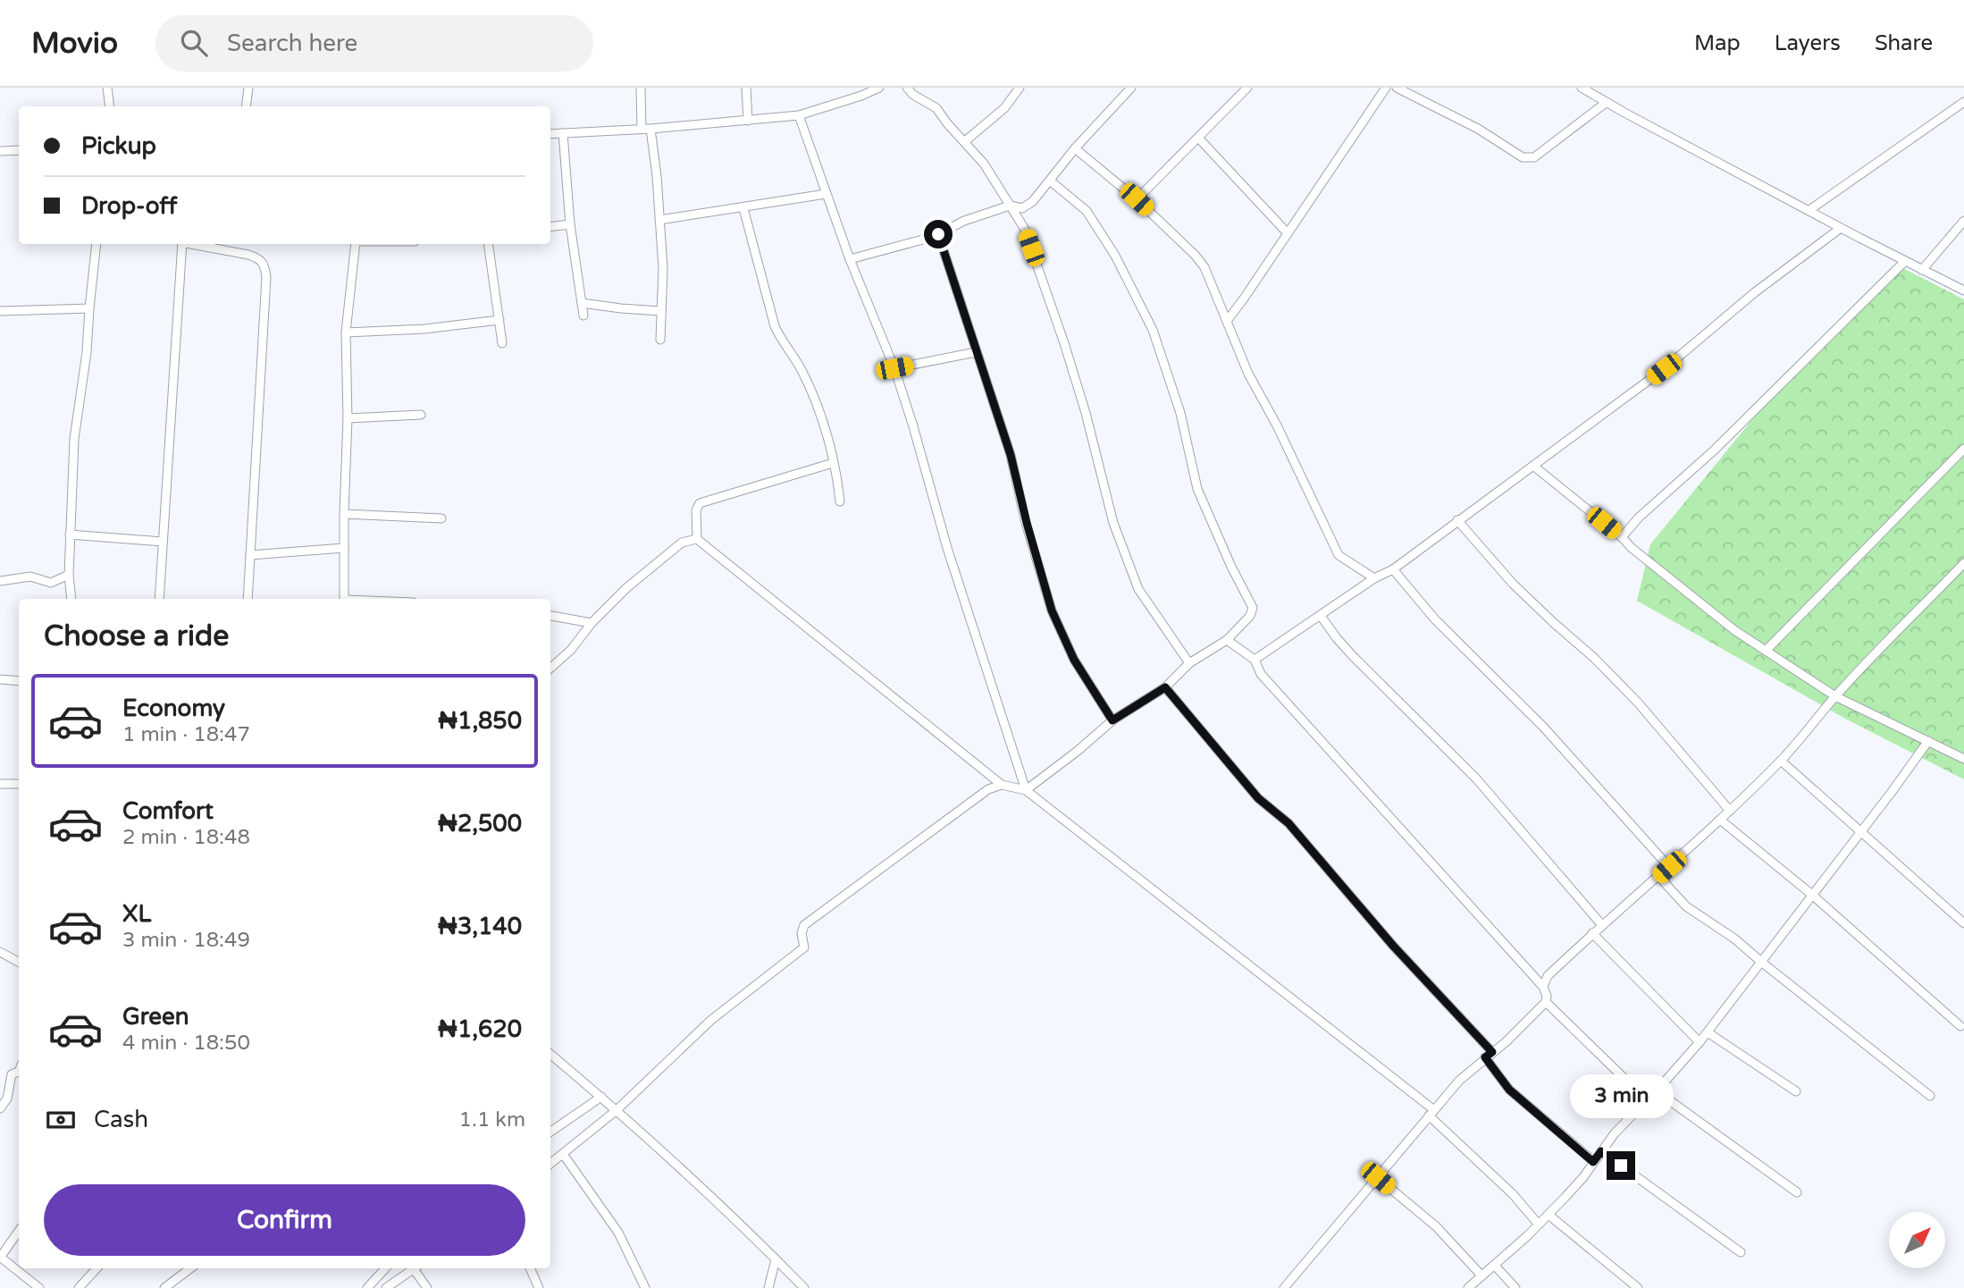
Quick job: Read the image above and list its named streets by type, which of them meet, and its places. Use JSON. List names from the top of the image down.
{
  "north": "top right",
  "page": {
    "header": "Movio",
    "search": "Search here",
    "nav": ["Map", "Layers", "Share"],
    "banner": ["Pickup", "Drop-off"],
    "heading": "Choose a ride",
    "list": [
      {
        "name": "Economy",
        "note": "1 min · 18:47",
        "value": "₦1,850"
      },
      {
        "name": "Comfort",
        "note": "2 min · 18:48",
        "value": "₦2,500"
      },
      {
        "name": "XL",
        "note": "3 min · 18:49",
        "value": "₦3,140"
      },
      {
        "name": "Green",
        "note": "4 min · 18:50",
        "value": "₦1,620"
      }
    ],
    "bubble": "3 min",
    "pay": ["Cash", "1.1 km"],
    "buttons": "Confirm"
  }
}
